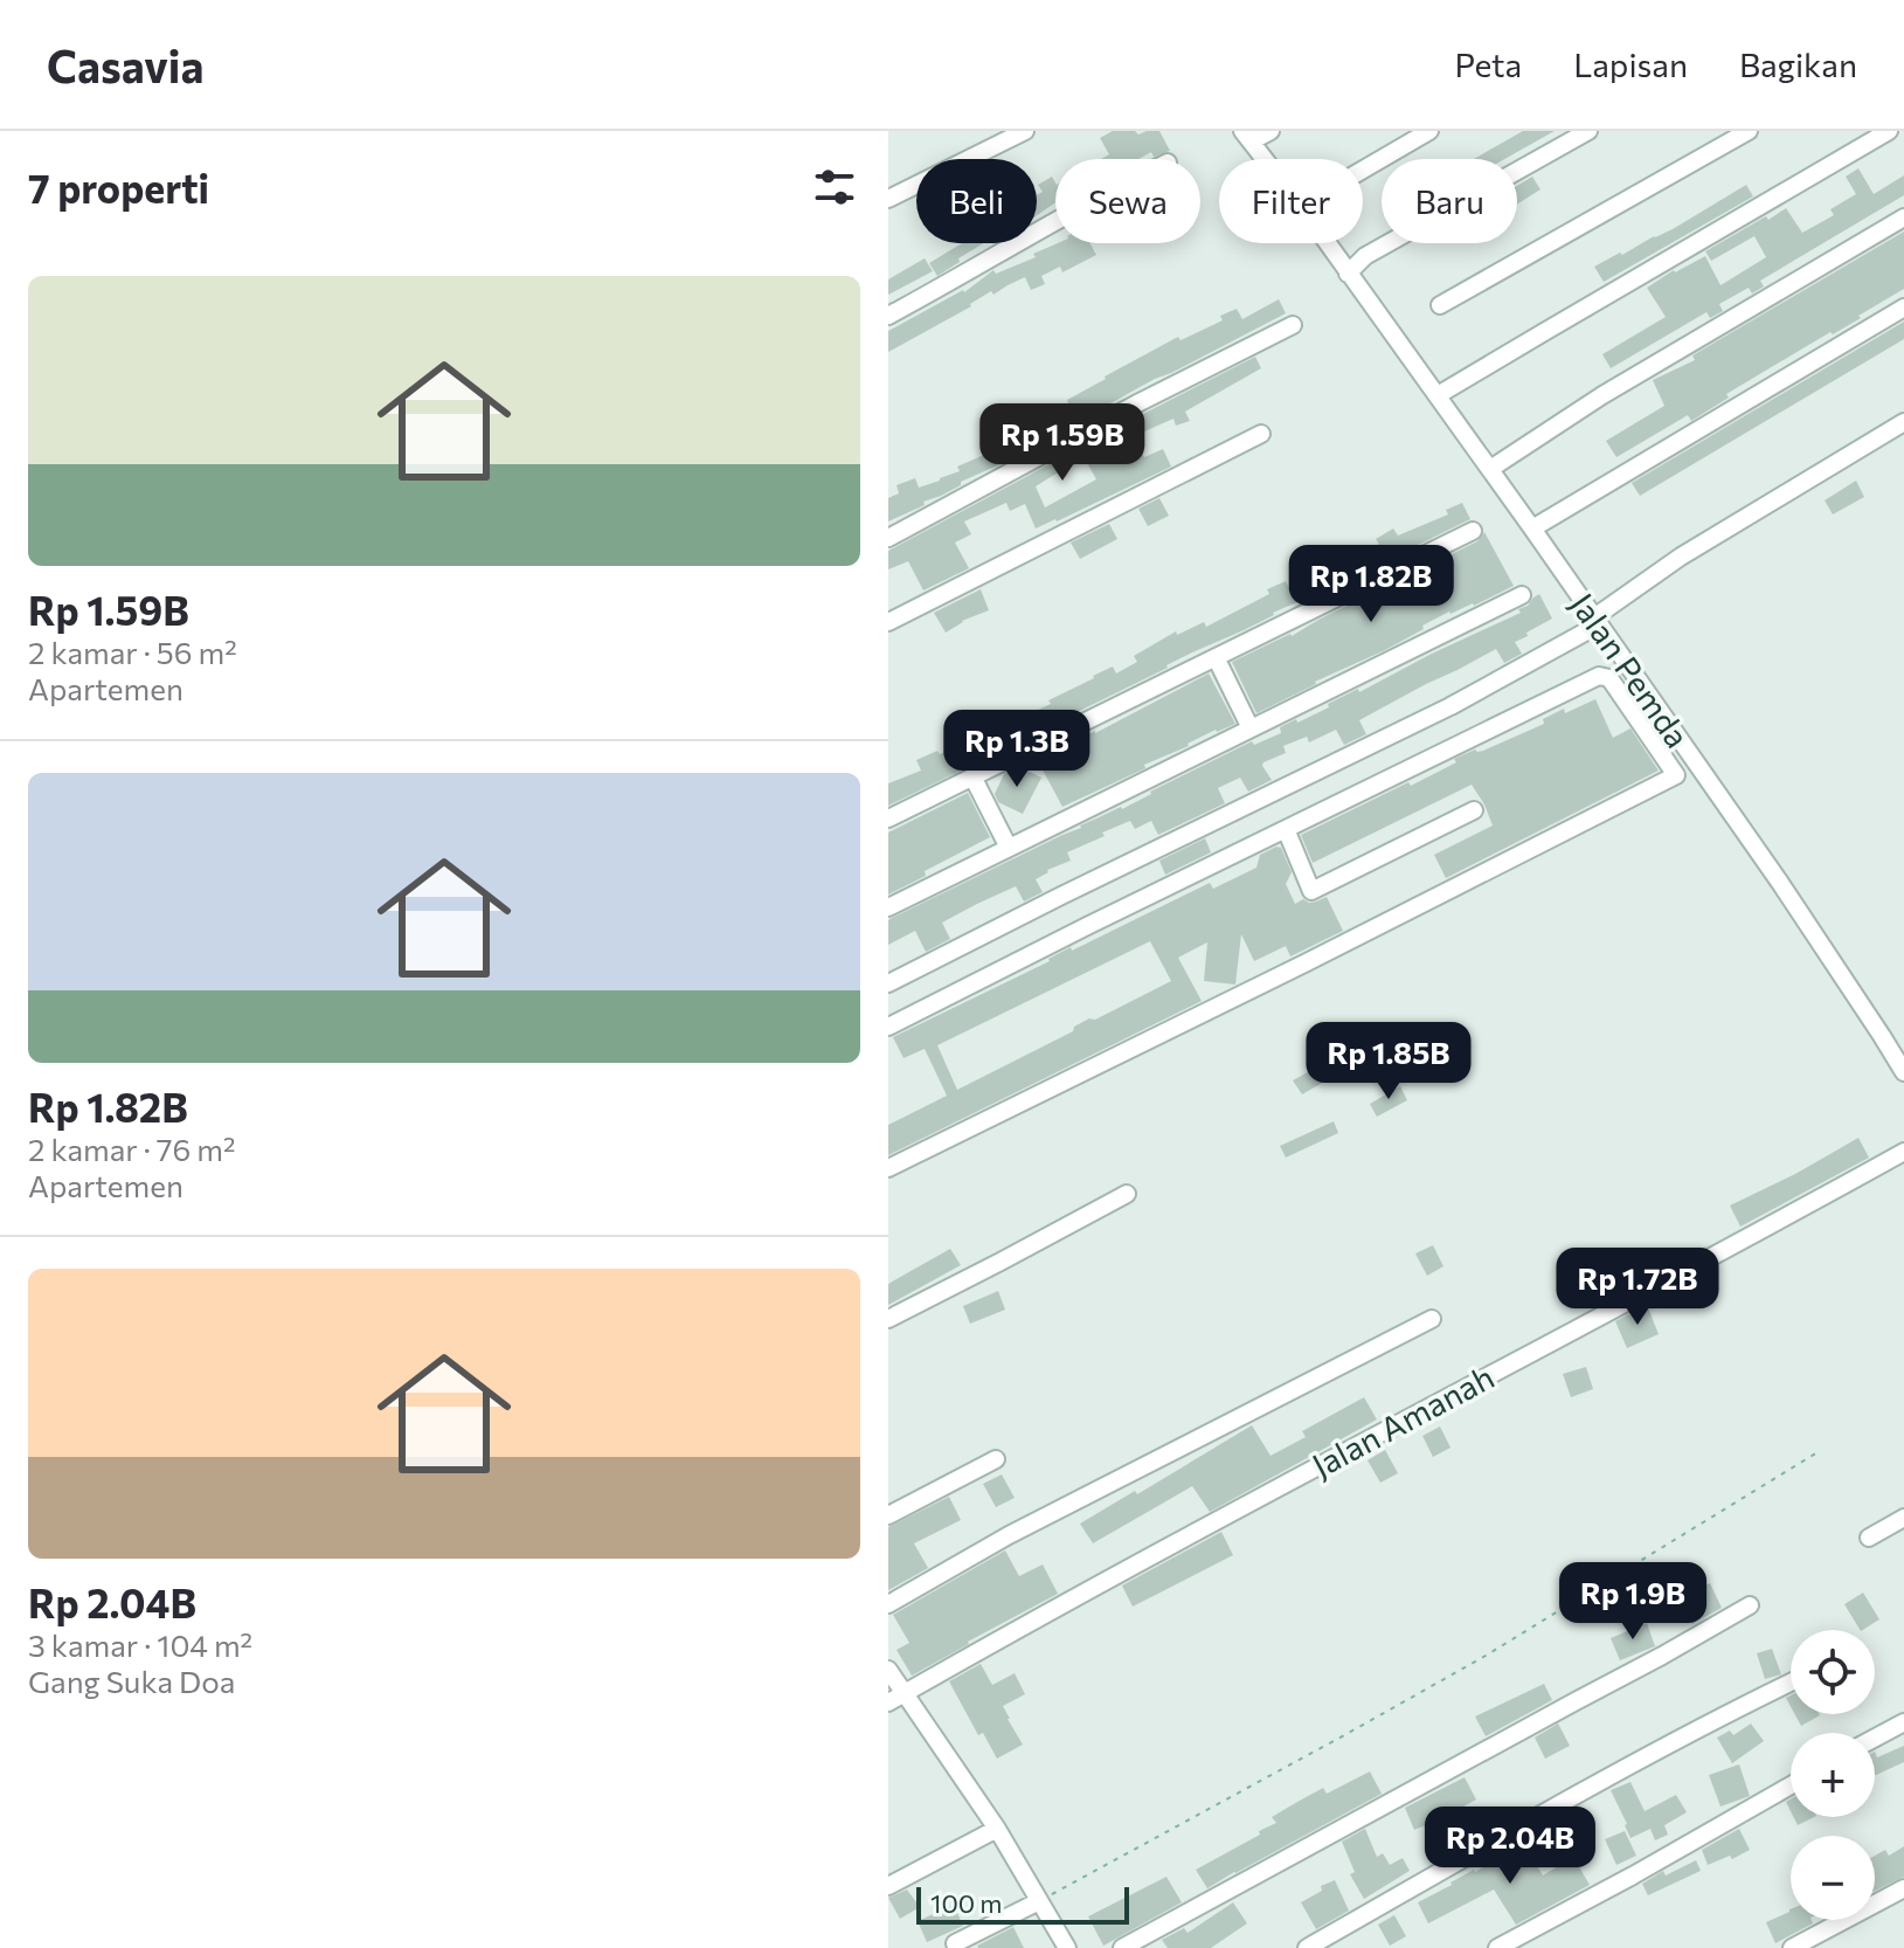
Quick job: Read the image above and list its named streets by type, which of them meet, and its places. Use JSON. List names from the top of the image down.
{
  "streets": {
    "street": ["Jalan Pemda", "Jalan Amanah"]
  },
  "scale_bar": "100 m",
  "page": {
    "header": "Casavia",
    "nav": ["Peta", "Lapisan", "Bagikan"],
    "heading": "7 properti",
    "chip": [
      "Beli",
      "Sewa",
      "Filter",
      "Baru"
    ],
    "list": [
      {
        "name": "Rp 1.59B",
        "note": "2 kamar · 56 m² · Apartemen"
      },
      {
        "name": "Rp 1.82B",
        "note": "2 kamar · 76 m² · Apartemen"
      },
      {
        "name": "Rp 2.04B",
        "note": "3 kamar · 104 m² · Gang Suka Doa"
      }
    ],
    "price": [
      "Rp 1.59B",
      "Rp 1.82B",
      "Rp 1.3B",
      "Rp 1.85B",
      "Rp 1.72B",
      "Rp 1.9B",
      "Rp 2.04B"
    ],
    "map_buttons": ["+", "−"],
    "scale": "100 m"
  }
}
